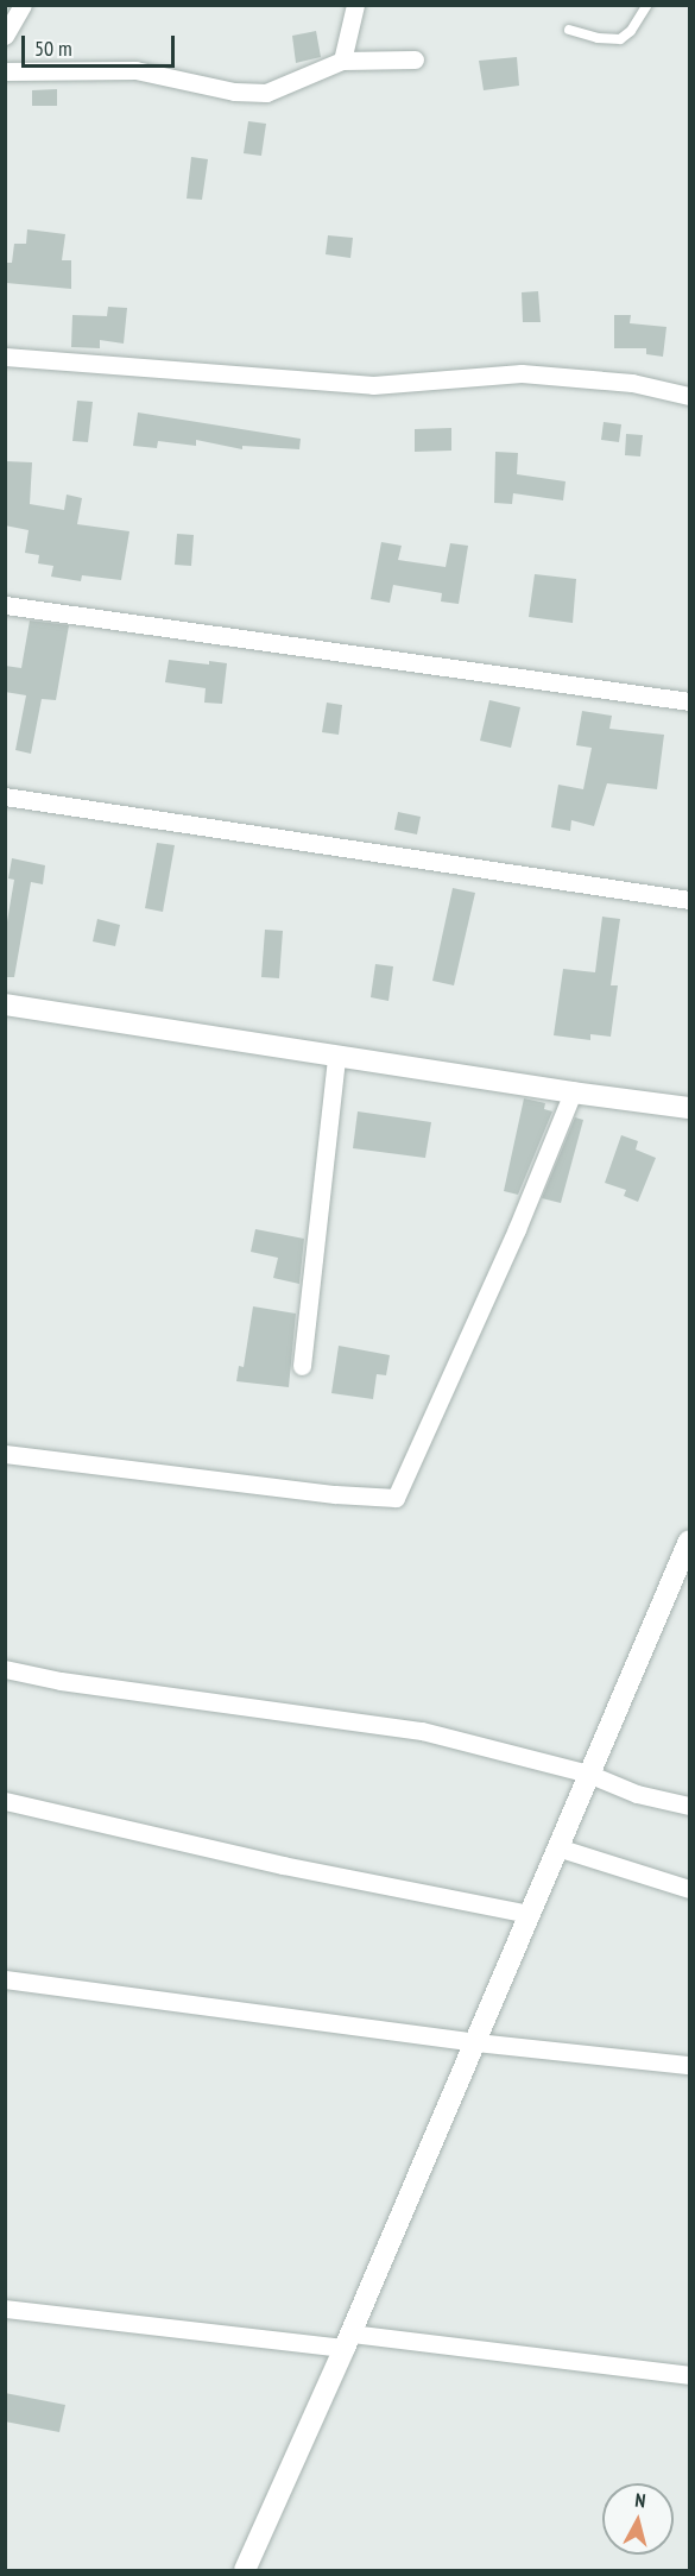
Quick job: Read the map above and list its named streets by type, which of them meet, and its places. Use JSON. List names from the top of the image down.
{
  "scale_bar": "50 m",
  "north": "top"
}
